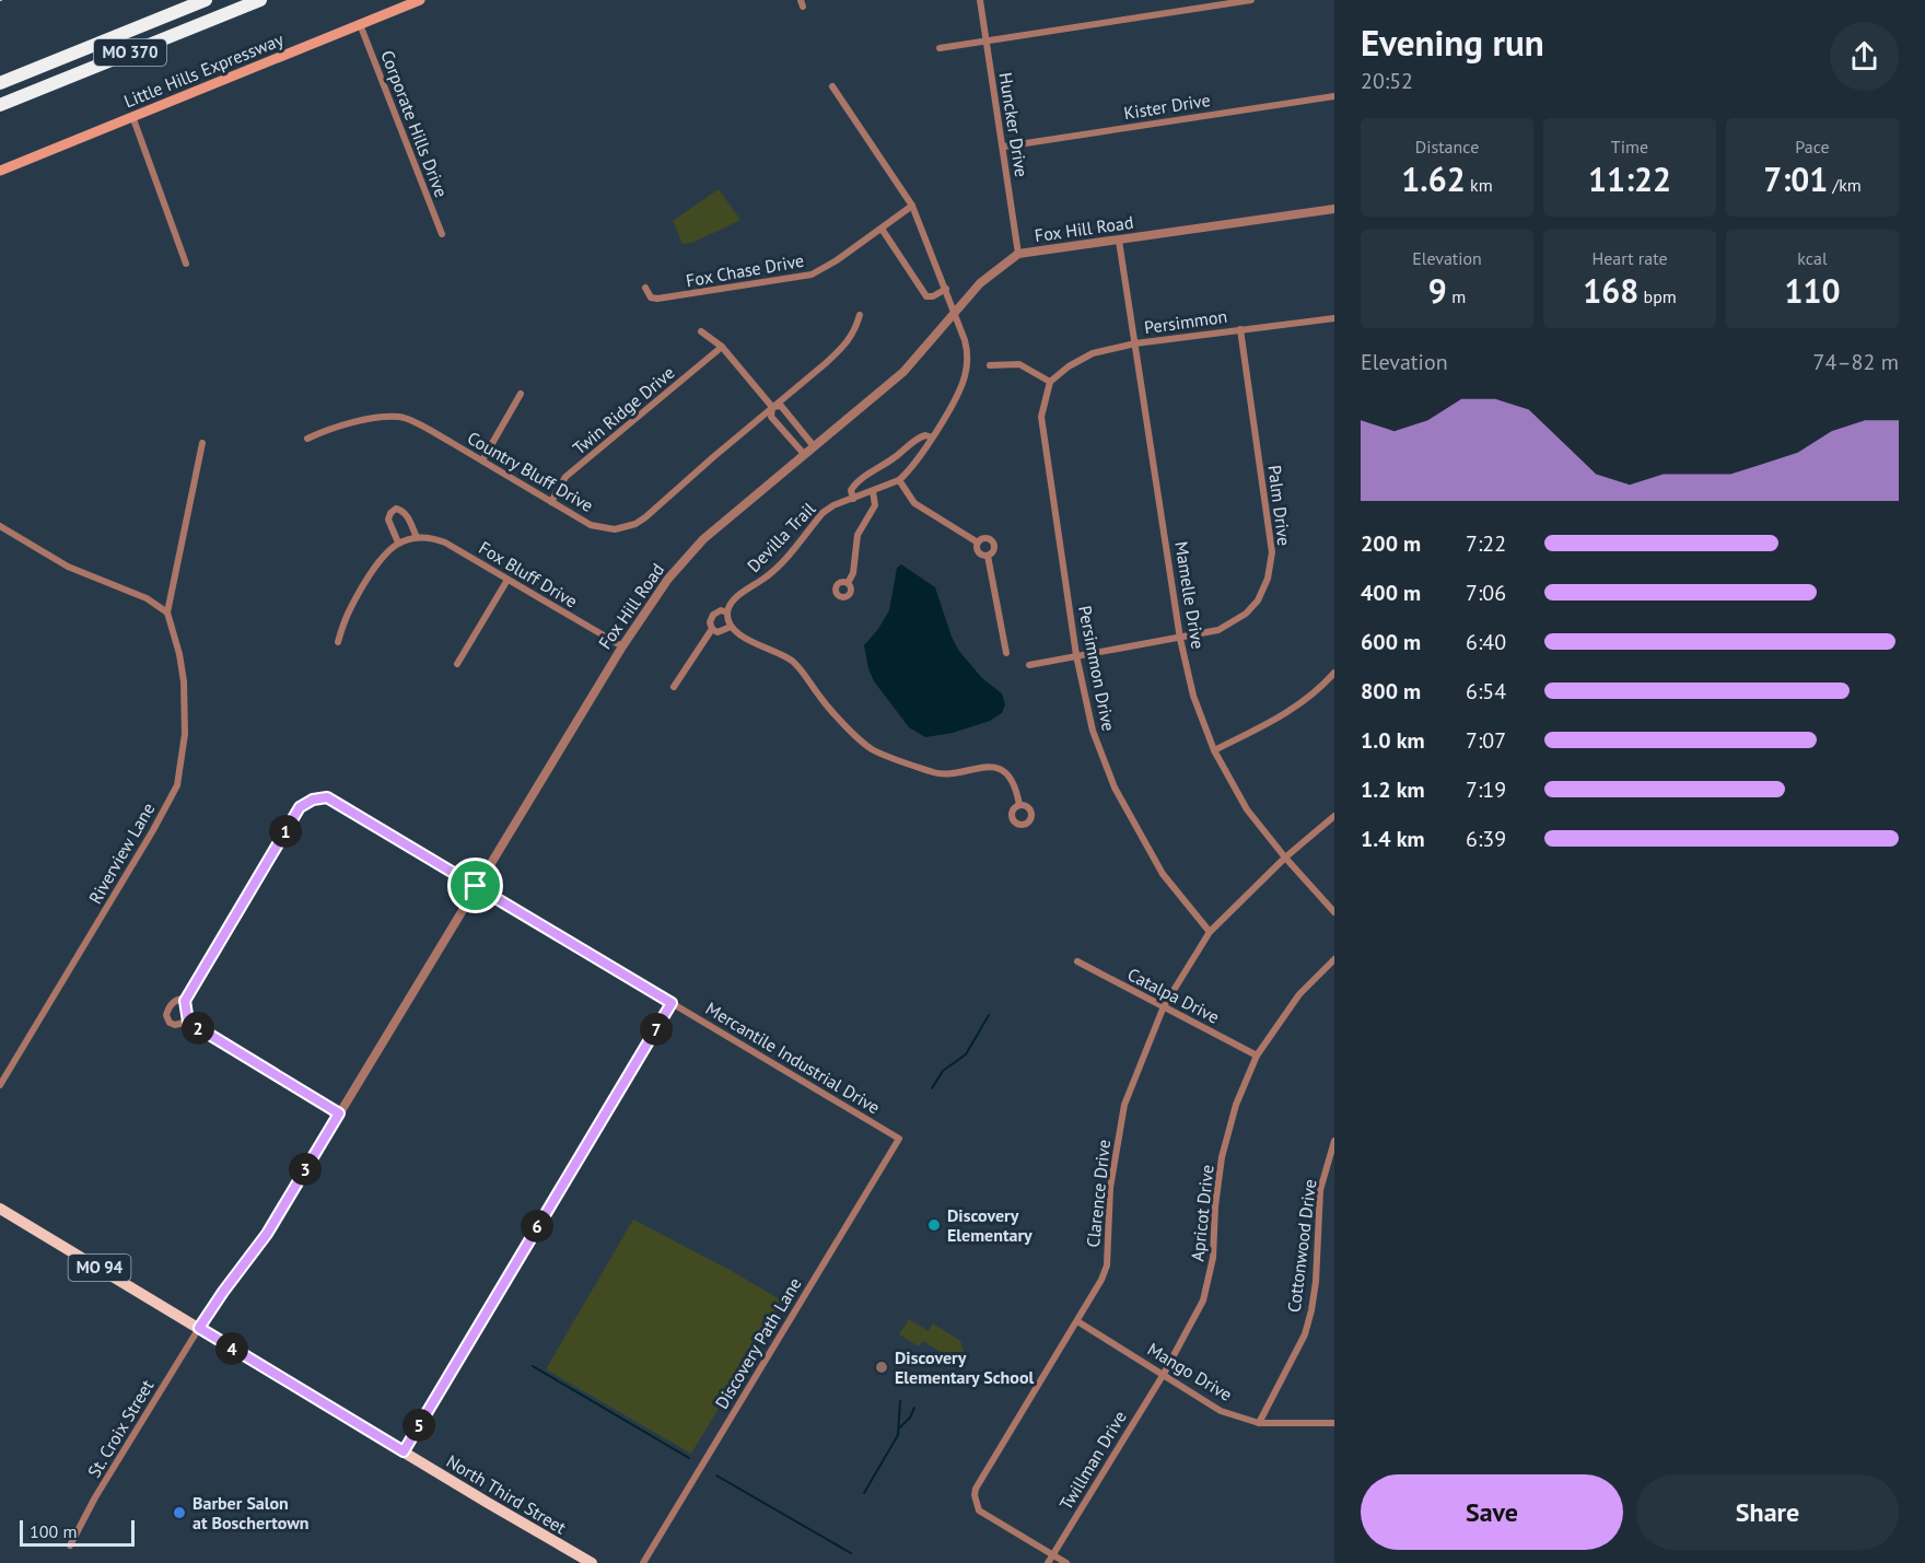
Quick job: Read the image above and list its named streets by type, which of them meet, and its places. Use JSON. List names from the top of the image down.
{
  "streets": {
    "highway": ["MO 370"],
    "main road": ["Little Hills Expressway", "MO 94", "North Third Street"],
    "street": [
      "Kister Drive",
      "Corporate Hills Drive",
      "Huncker Drive",
      "Fox Hill Road",
      "Fox Chase Drive",
      "Persimmon",
      "Twin Ridge Drive",
      "Country Bluff Drive",
      "Palm Drive",
      "Devilla Trail",
      "Fox Bluff Drive",
      "Mamelle Drive",
      "Persimmon Drive",
      "Riverview Lane",
      "Catalpa Drive",
      "Mercantile Industrial Drive",
      "Clarence Drive",
      "Apricot Drive",
      "Cottonwood Drive",
      "Discovery Path Lane",
      "Mango Drive",
      "St. Croix Street",
      "Twillman Drive"
    ]
  },
  "crossings": [
    ["Little Hills Expressway", "Corporate Hills Drive"],
    ["Kister Drive", "Huncker Drive"],
    ["Huncker Drive", "Fox Hill Road"],
    ["Fox Hill Road", "Devilla Trail"],
    ["Fox Hill Road", "Fox Bluff Drive"],
    ["Fox Hill Road", "Mamelle Drive"],
    ["Fox Hill Road", "Mercantile Industrial Drive"],
    ["Fox Hill Road", "St. Croix Street"],
    ["Fox Hill Road", "North Third Street"],
    ["Fox Chase Drive", "Devilla Trail"],
    ["Persimmon", "Palm Drive"],
    ["Persimmon", "Mamelle Drive"],
    ["Persimmon", "Persimmon Drive"],
    ["Twin Ridge Drive", "Country Bluff Drive"],
    ["Palm Drive", "Mamelle Drive"],
    ["Palm Drive", "Persimmon Drive"],
    ["Mamelle Drive", "Clarence Drive"],
    ["Persimmon Drive", "Clarence Drive"],
    ["Catalpa Drive", "Clarence Drive"],
    ["Catalpa Drive", "Apricot Drive"],
    ["Mercantile Industrial Drive", "Discovery Path Lane"],
    ["Clarence Drive", "Mango Drive"],
    ["Clarence Drive", "Twillman Drive"],
    ["Apricot Drive", "Mango Drive"],
    ["Apricot Drive", "Twillman Drive"],
    ["Cottonwood Drive", "Mango Drive"],
    ["Mango Drive", "Twillman Drive"],
    ["St. Croix Street", "North Third Street"]
  ],
  "places": ["Discovery Elementary", "Discovery Elementary School", "Barber Salon at Boschertown"],
  "scale_bar": "100 m",
  "page": {
    "heading": ["Evening run", "20:52"],
    "stats": [
      ["Distance", "1.62 km"],
      ["Time", "11:22"],
      ["Pace", "7:01 /km"],
      ["Elevation", "9 m"],
      ["Heart rate", "168 bpm"],
      ["kcal", "110"]
    ],
    "chart": ["Elevation", "74–82 m"],
    "list": [
      {
        "name": "200 m",
        "note": "7:22"
      },
      {
        "name": "400 m",
        "note": "7:06"
      },
      {
        "name": "600 m",
        "note": "6:40"
      },
      {
        "name": "800 m",
        "note": "6:54"
      },
      {
        "name": "1.0 km",
        "note": "7:07"
      },
      {
        "name": "1.2 km",
        "note": "7:19"
      },
      {
        "name": "1.4 km",
        "note": "6:39"
      }
    ],
    "pins": [
      "1",
      "2",
      "7",
      "3",
      "6",
      "4",
      "5"
    ],
    "buttons": ["Save", "Share"],
    "scale": "100 m"
  }
}
